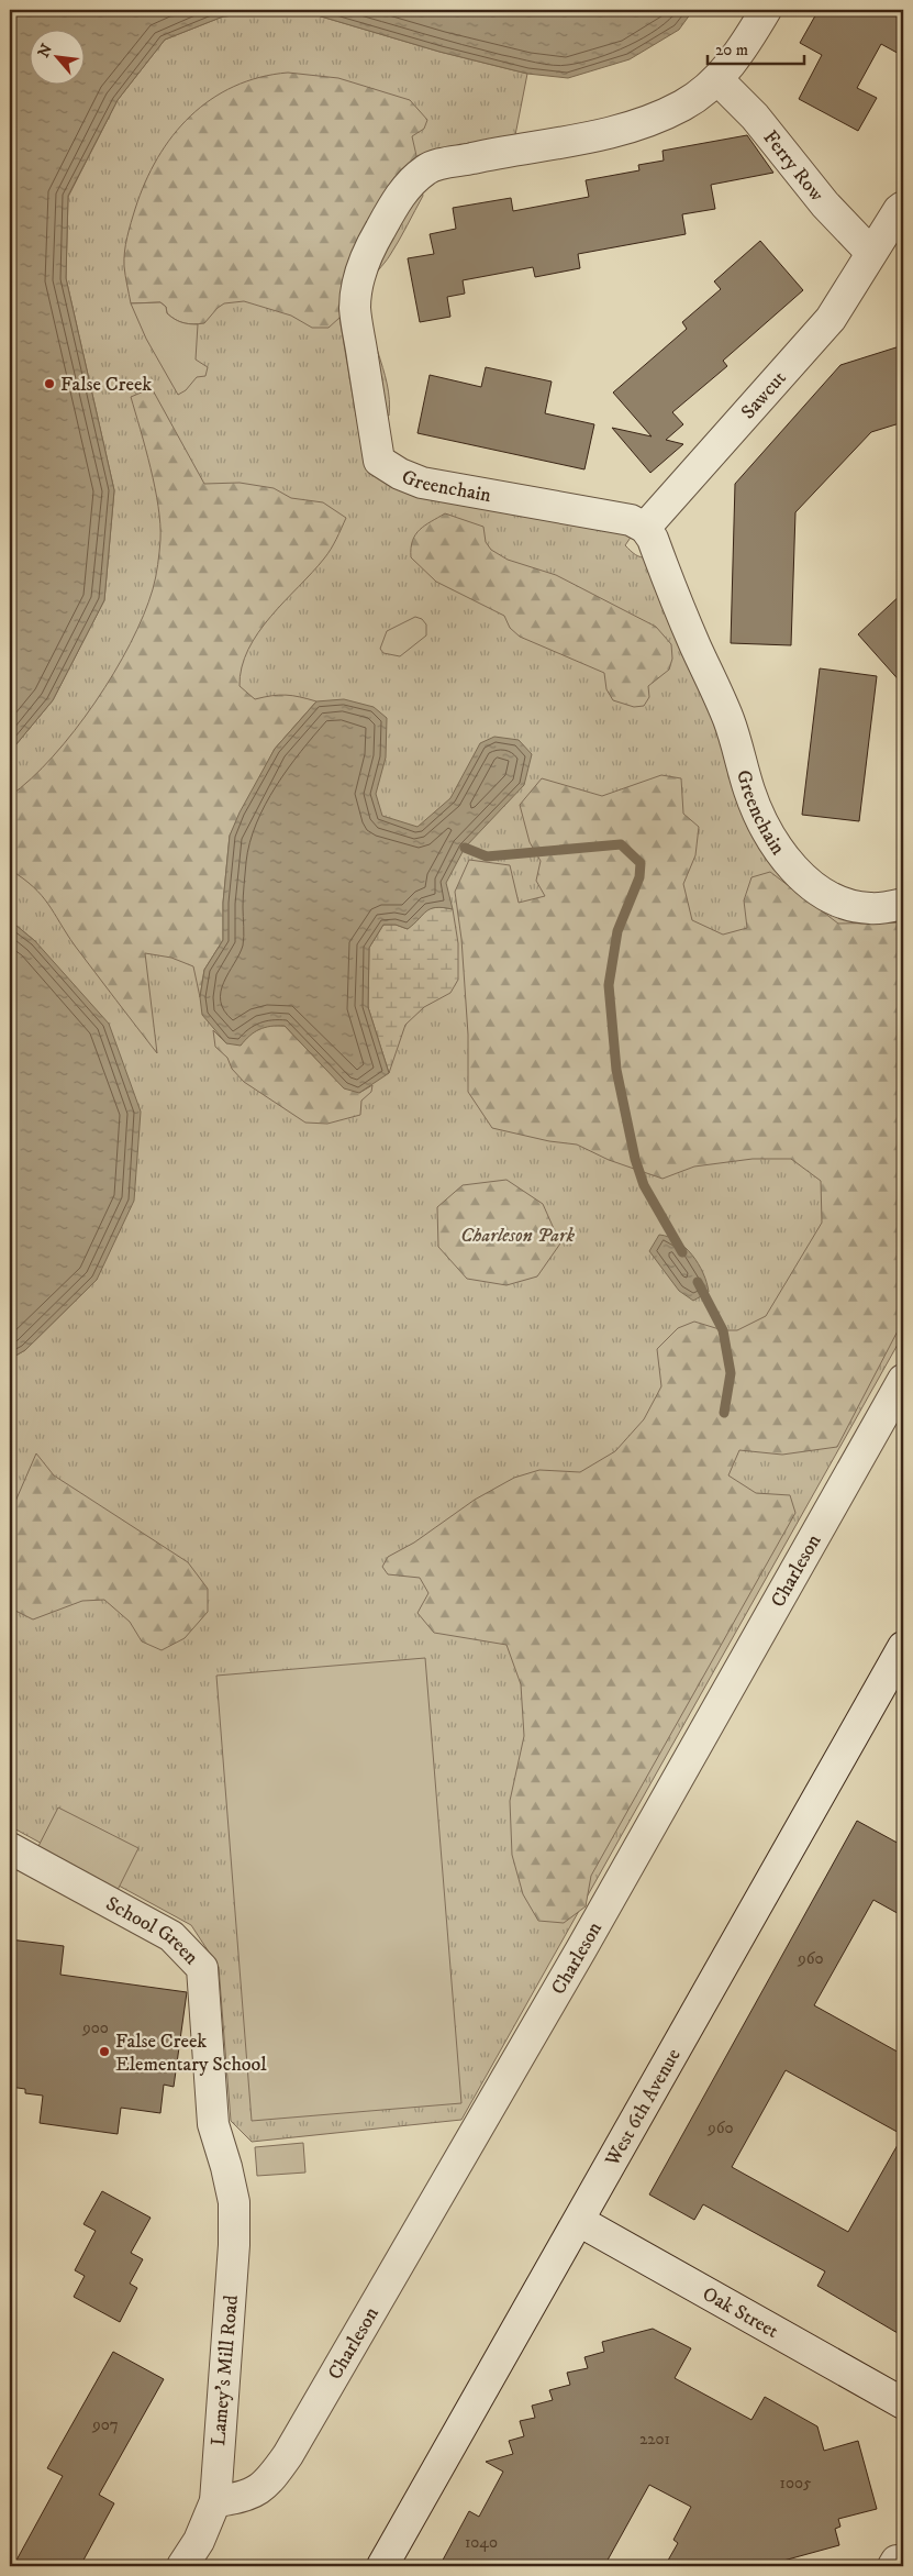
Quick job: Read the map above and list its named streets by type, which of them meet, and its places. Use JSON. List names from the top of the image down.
{
  "streets": {
    "street": [
      "Ferry Row",
      "Sawcut",
      "Greenchain",
      "Charleson",
      "School Green",
      "West 6th Avenue",
      "Oak Street",
      "Lamey's Mill Road"
    ]
  },
  "crossings": [
    ["Ferry Row", "Sawcut"],
    ["Ferry Row", "Greenchain"],
    ["Sawcut", "Greenchain"],
    ["Charleson", "Lamey's Mill Road"],
    ["School Green", "Lamey's Mill Road"],
    ["West 6th Avenue", "Oak Street"]
  ],
  "parks": ["Charleson Park"],
  "places": ["False Creek", "False Creek Elementary School"],
  "house_numbers": [
    "960",
    "900",
    "960",
    "907",
    "2201",
    "1005",
    "1040"
  ],
  "scale_bar": "20 m",
  "north": "top left"
}
